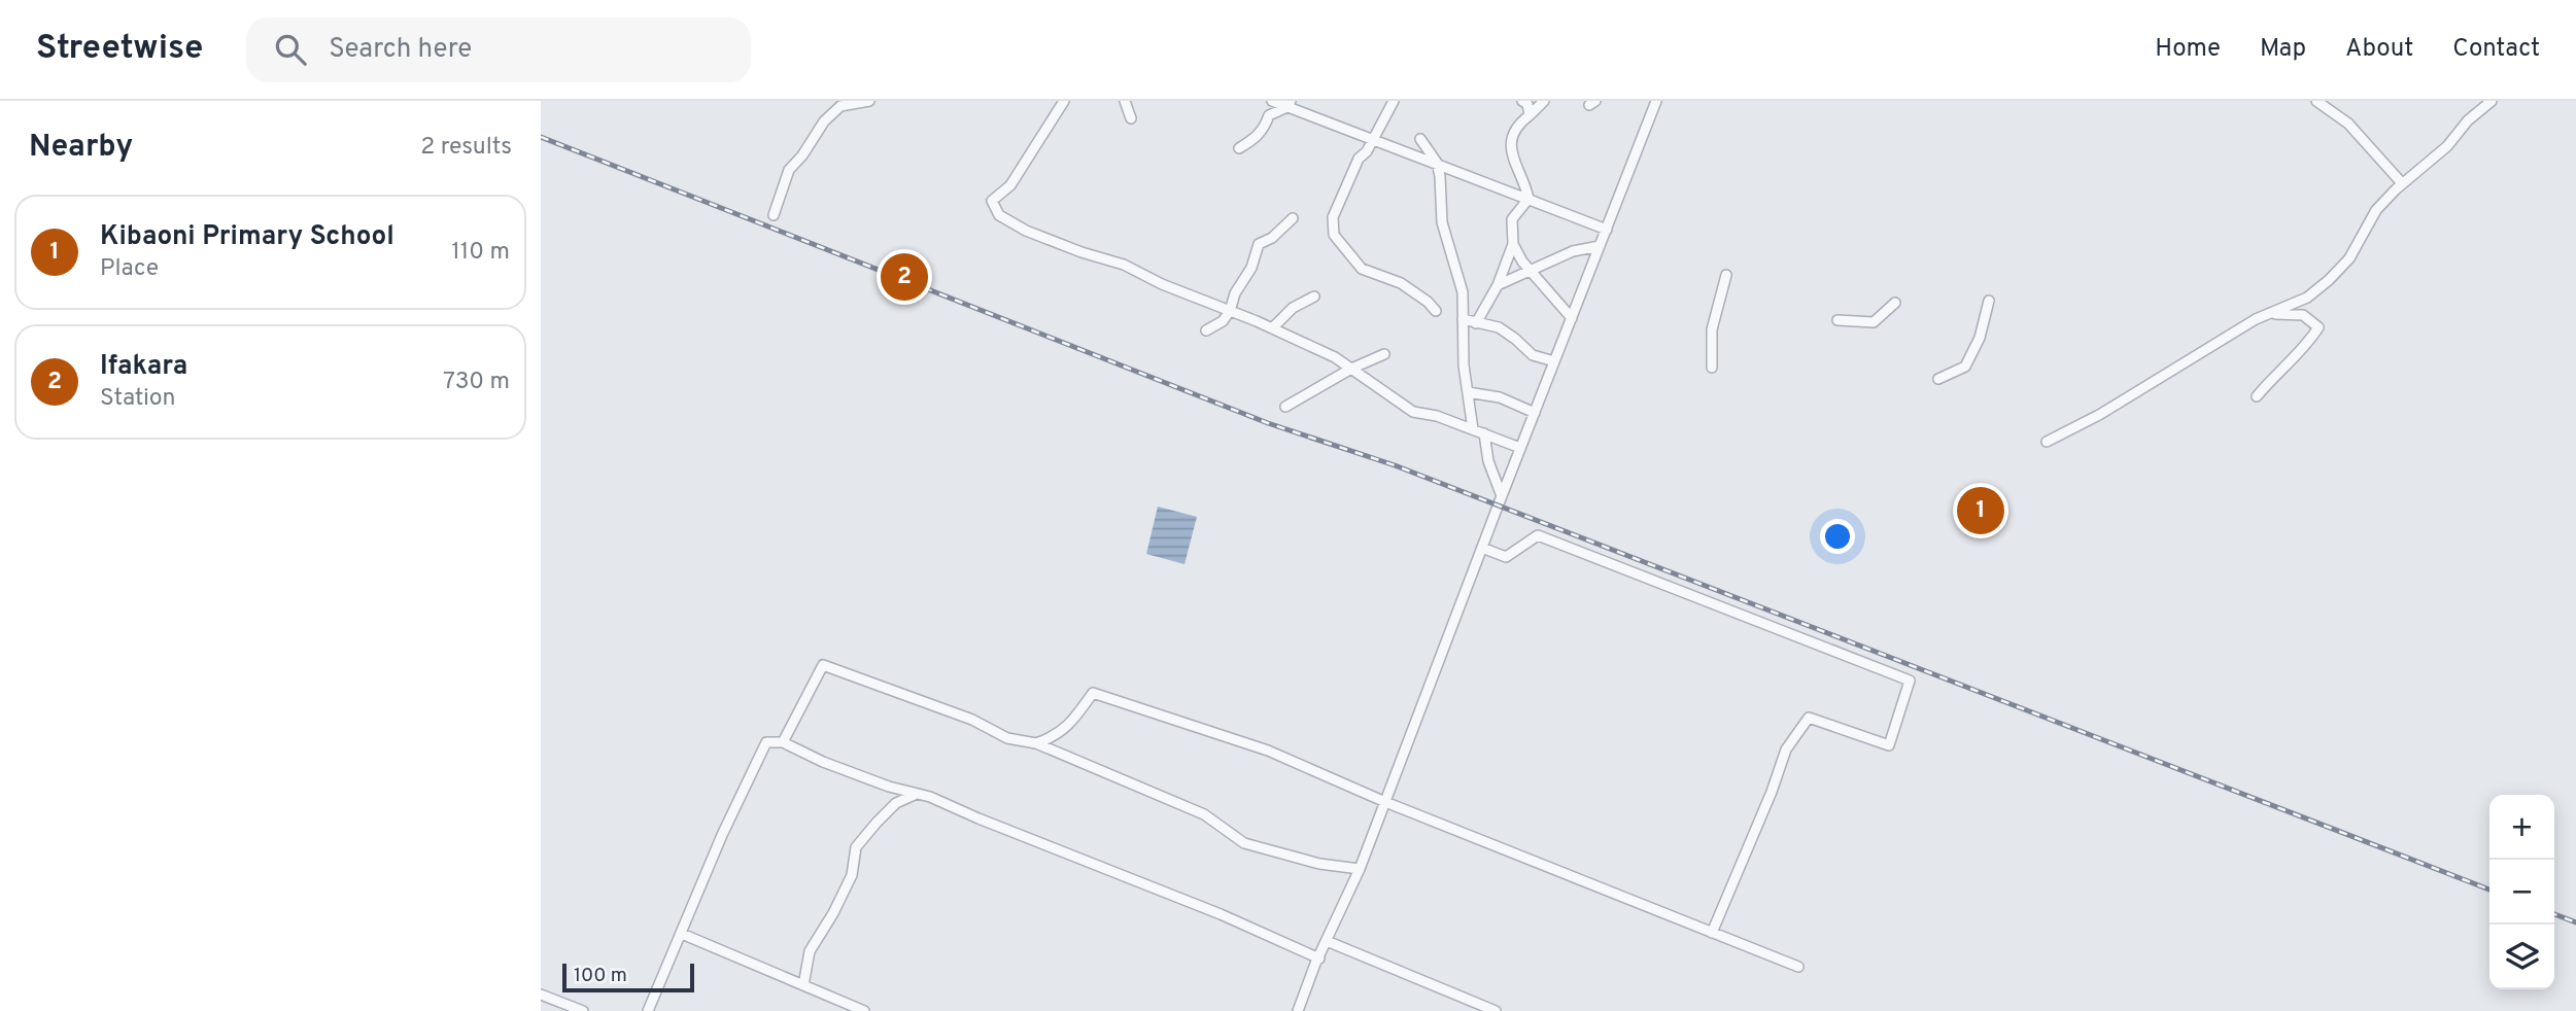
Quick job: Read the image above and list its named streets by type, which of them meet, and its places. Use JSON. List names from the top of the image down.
{
  "scale_bar": "100 m",
  "page": {
    "header": "Streetwise",
    "search": "Search here",
    "nav": [
      "Home",
      "Map",
      "About",
      "Contact"
    ],
    "heading": ["Nearby", "2 results"],
    "list": [
      {
        "mark": "1",
        "name": "Kibaoni Primary School",
        "note": "Place",
        "value": "110 m"
      },
      {
        "mark": "2",
        "name": "Ifakara",
        "note": "Station",
        "value": "730 m"
      }
    ],
    "pins": ["2", "1"],
    "map_buttons": ["+", "−"],
    "scale": "100 m"
  }
}
